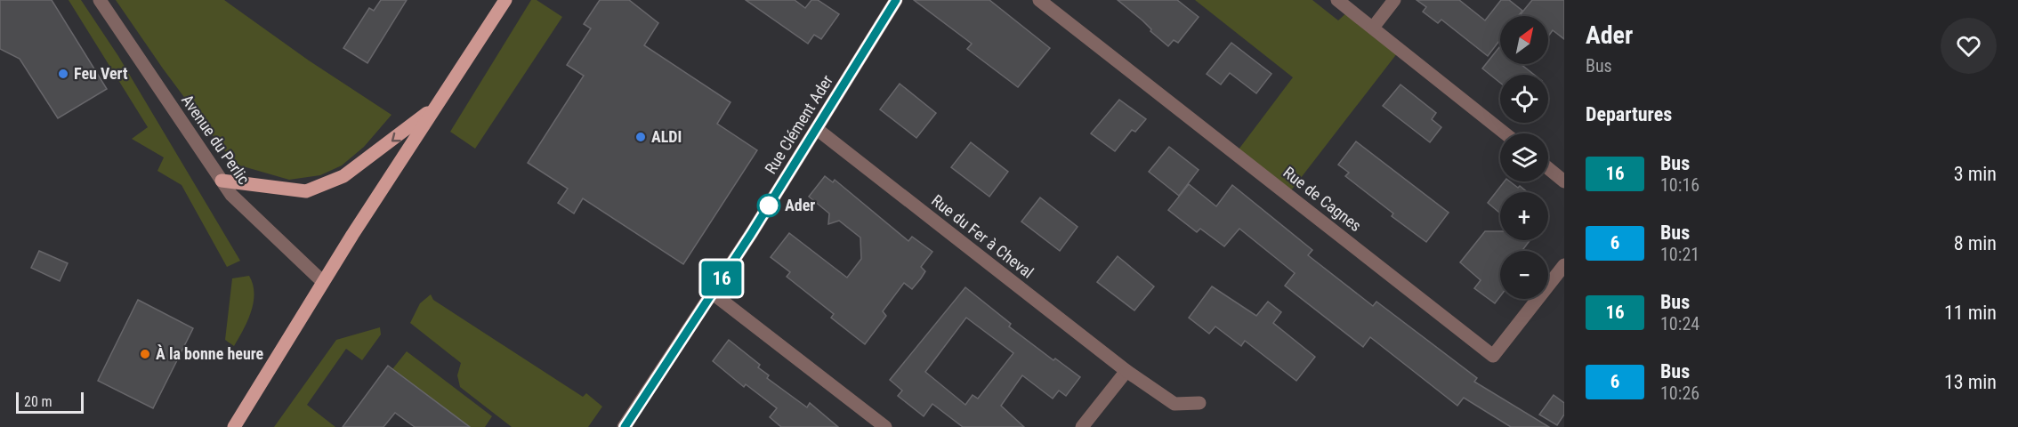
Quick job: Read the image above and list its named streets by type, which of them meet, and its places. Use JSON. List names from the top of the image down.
{
  "streets": {
    "street": [
      "Rue Clément Ader",
      "Avenue du Perlic",
      "Rue de Cagnes",
      "Rue du Fer à Cheval"
    ]
  },
  "crossings": [
    ["Rue Clément Ader", "Rue du Fer à Cheval"]
  ],
  "places": [
    "Feu Vert",
    "ALDI",
    "Ader",
    "À la bonne heure"
  ],
  "lines": ["bus line 16"],
  "scale_bar": "20 m",
  "north": "top right",
  "page": {
    "on_map": "16",
    "heading": [
      ["Ader", "Bus"],
      "Departures"
    ],
    "map_buttons": ["+", "−"],
    "list": [
      {
        "mark": "16",
        "name": "Bus",
        "note": "10:16",
        "value": "3 min"
      },
      {
        "mark": "6",
        "name": "Bus",
        "note": "10:21",
        "value": "8 min"
      },
      {
        "mark": "16",
        "name": "Bus",
        "note": "10:24",
        "value": "11 min"
      },
      {
        "mark": "6",
        "name": "Bus",
        "note": "10:26",
        "value": "13 min"
      }
    ],
    "scale": "20 m"
  }
}
